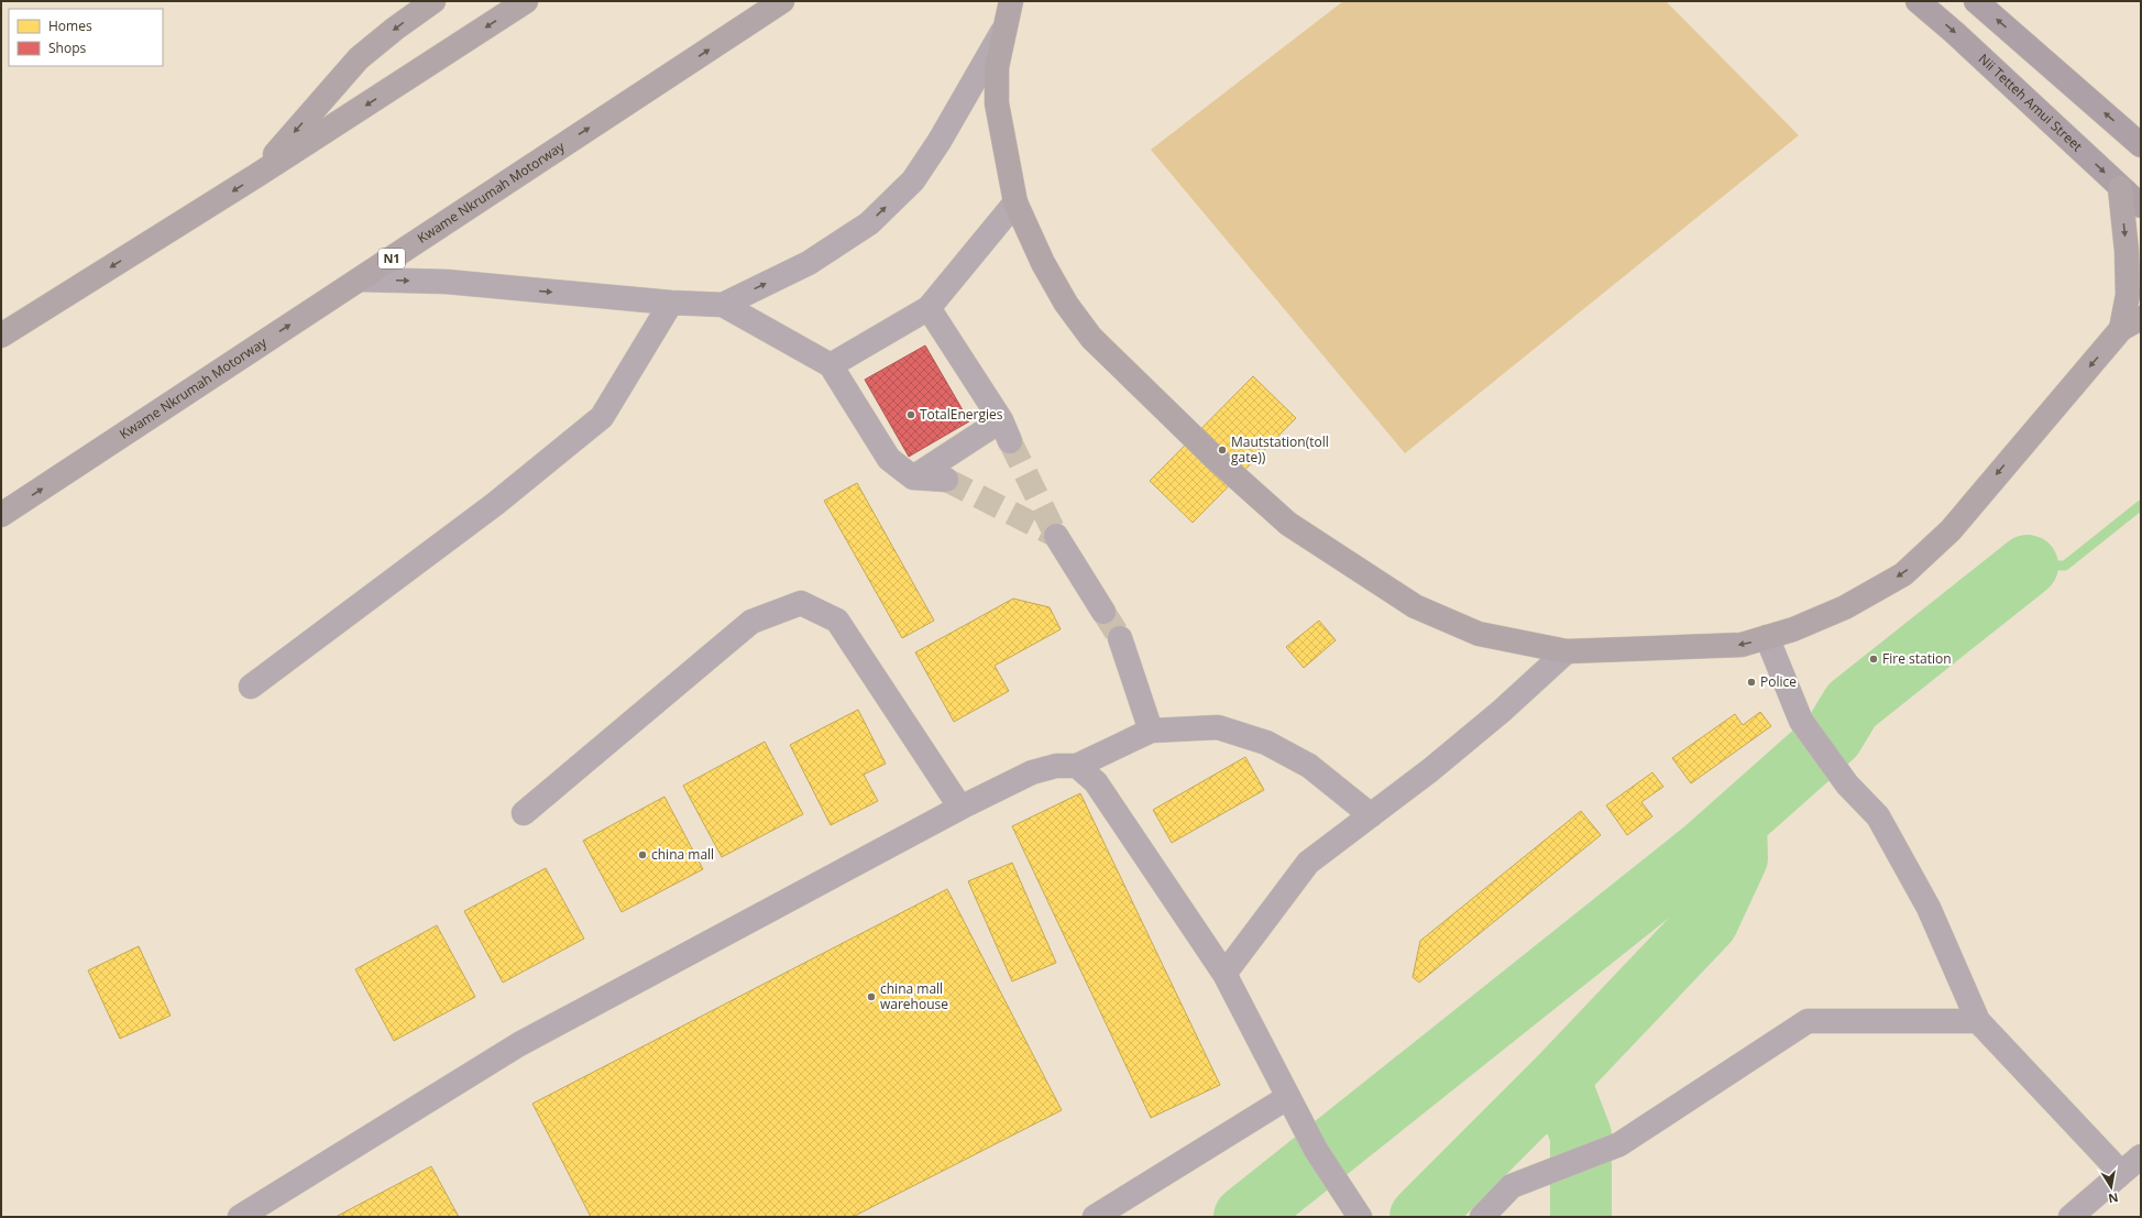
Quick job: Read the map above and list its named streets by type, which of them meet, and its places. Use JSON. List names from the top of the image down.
{
  "streets": {
    "highway": ["Kwame Nkrumah Motorway", "N1"],
    "main road": ["Nii Tetteh Amui Street"]
  },
  "places": [
    "TotalEnergies",
    "Mautstation(toll gate))",
    "Fire station",
    "Police",
    "china mall",
    "china mall warehouse"
  ],
  "legend": ["Homes", "Shops"],
  "north": "bottom"
}
